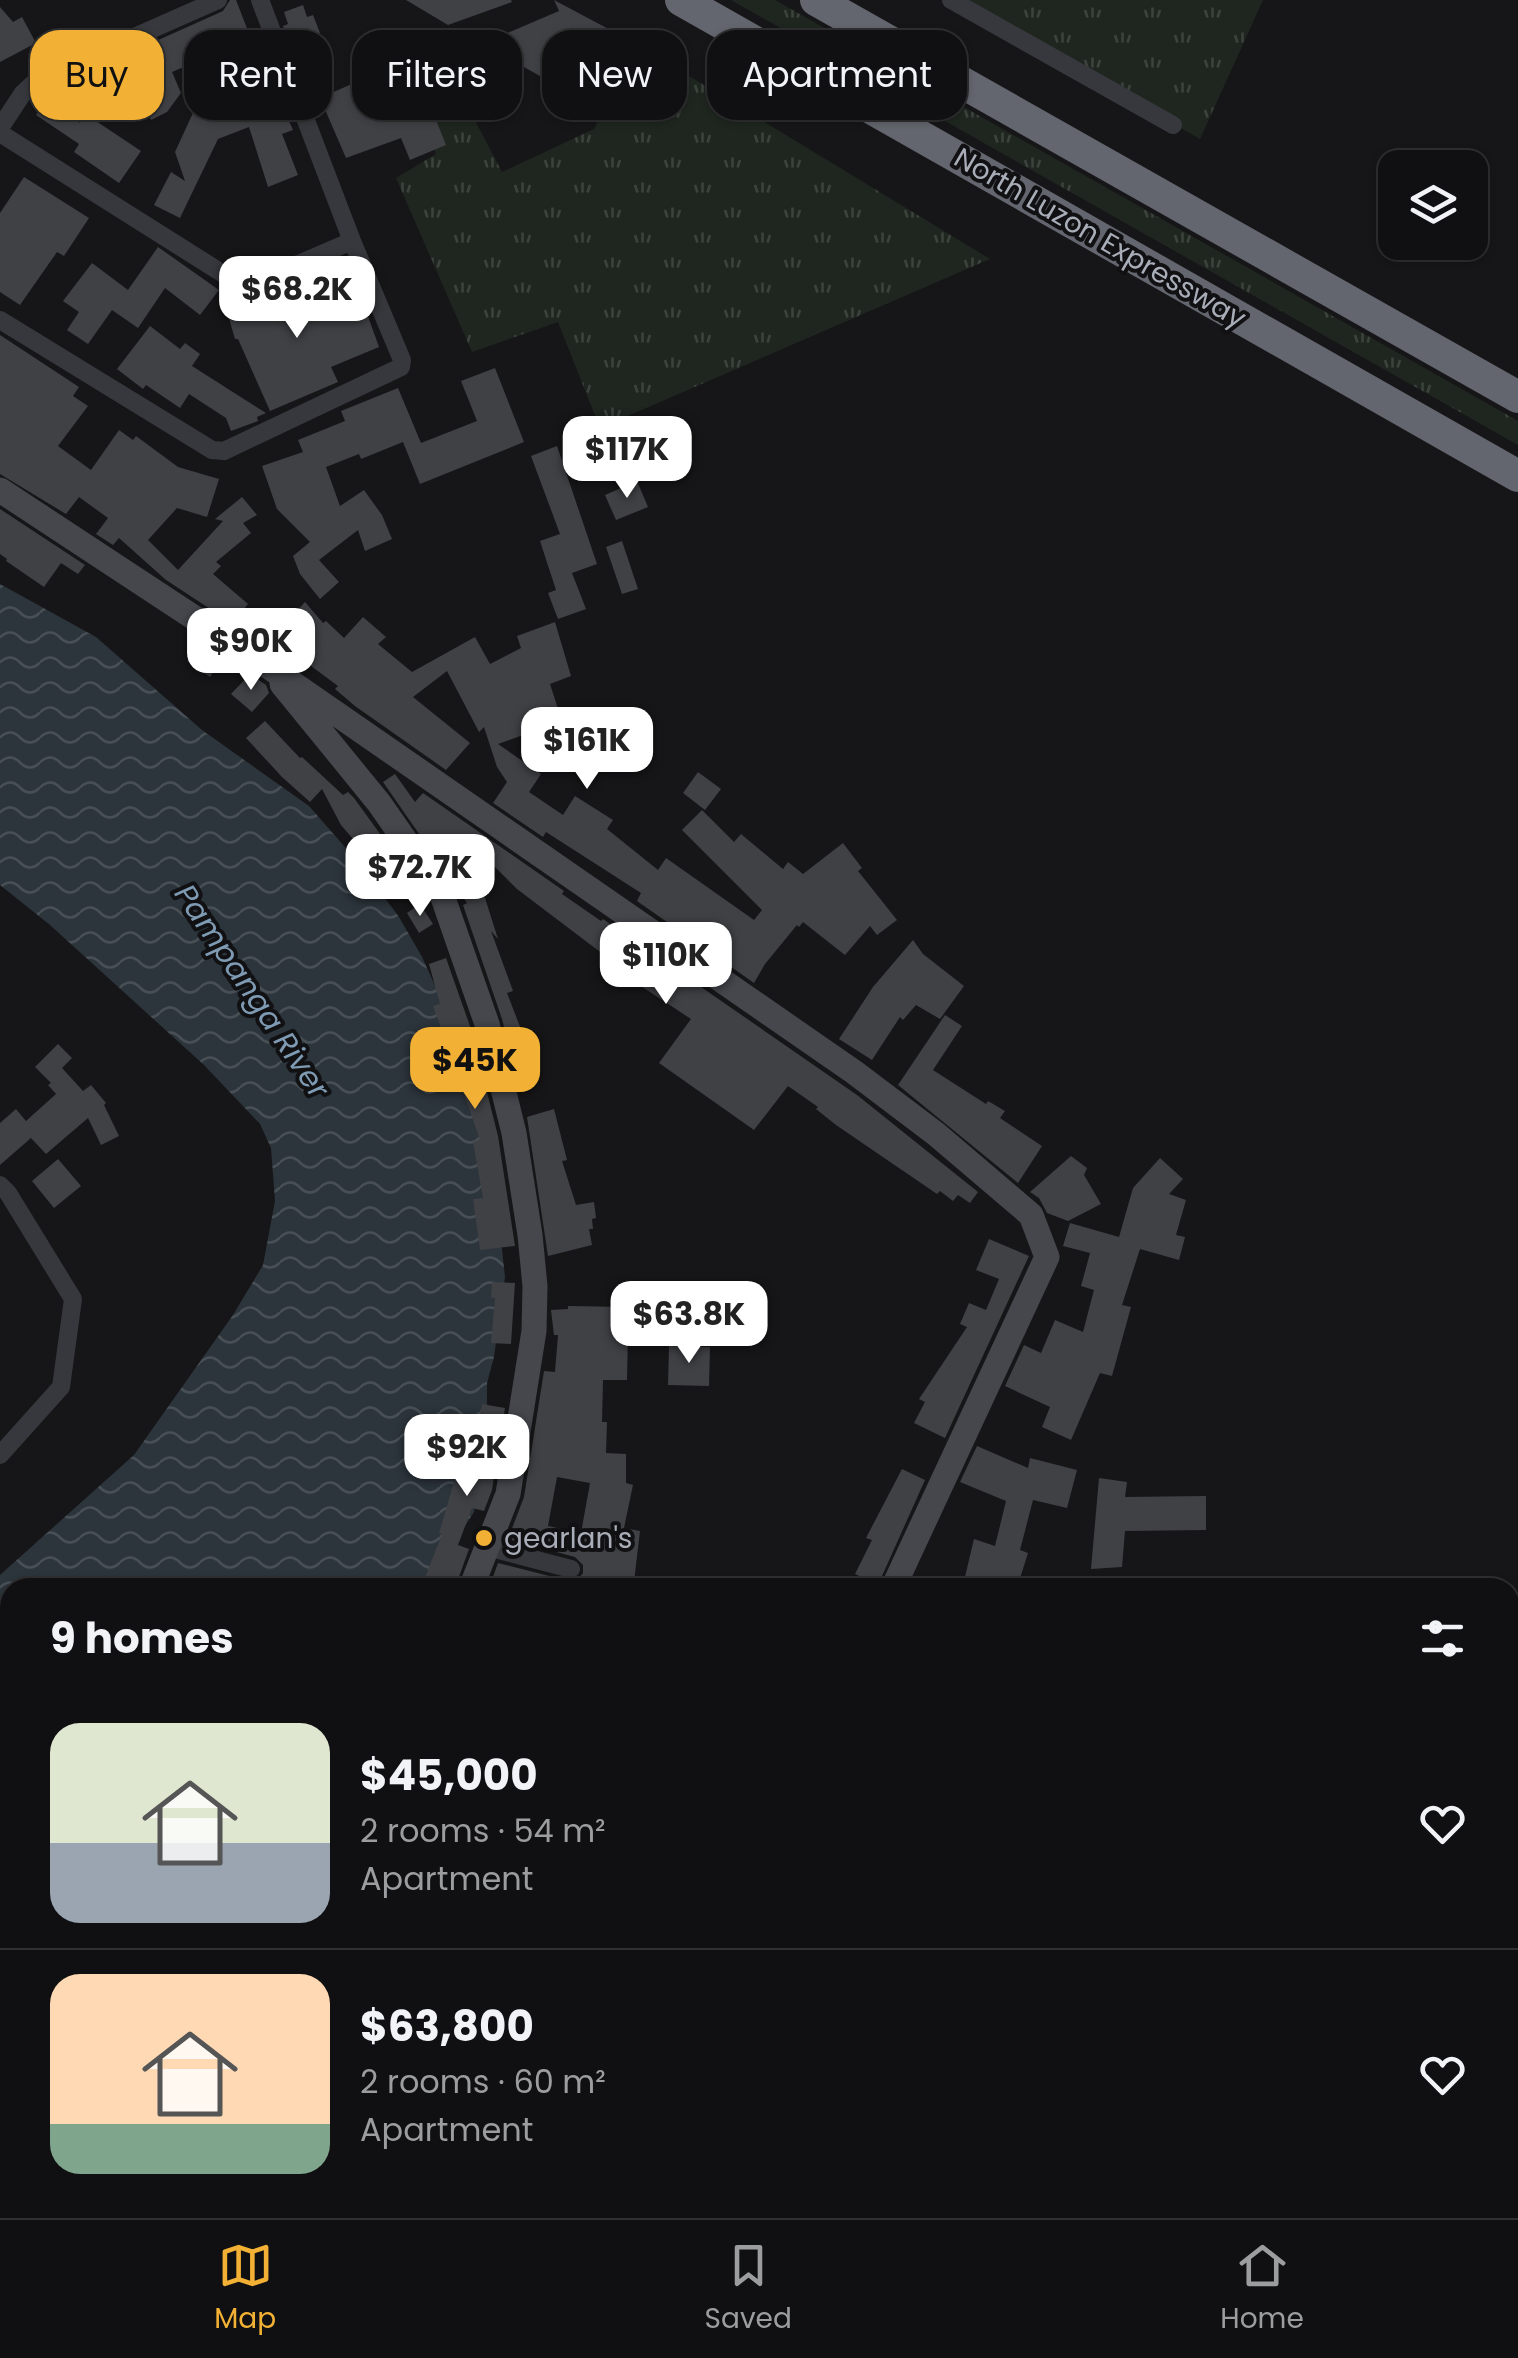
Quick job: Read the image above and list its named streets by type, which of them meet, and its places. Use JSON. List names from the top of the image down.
{
  "streets": {
    "highway": ["North Luzon Expressway"]
  },
  "water": ["Pampanga River"],
  "places": ["gearlan's"],
  "page": {
    "chip": [
      "Buy",
      "Rent",
      "Filters",
      "New",
      "Apartment"
    ],
    "price": [
      "$68.2K",
      "$117K",
      "$90K",
      "$161K",
      "$72.7K",
      "$110K",
      "$45K",
      "$63.8K",
      "$92K"
    ],
    "heading": "9 homes",
    "list": [
      {
        "name": "$45,000",
        "note": "2 rooms · 54 m² · Apartment"
      },
      {
        "name": "$63,800",
        "note": "2 rooms · 60 m² · Apartment"
      }
    ],
    "tabs": ["Map", "Saved", "Home"]
  }
}
